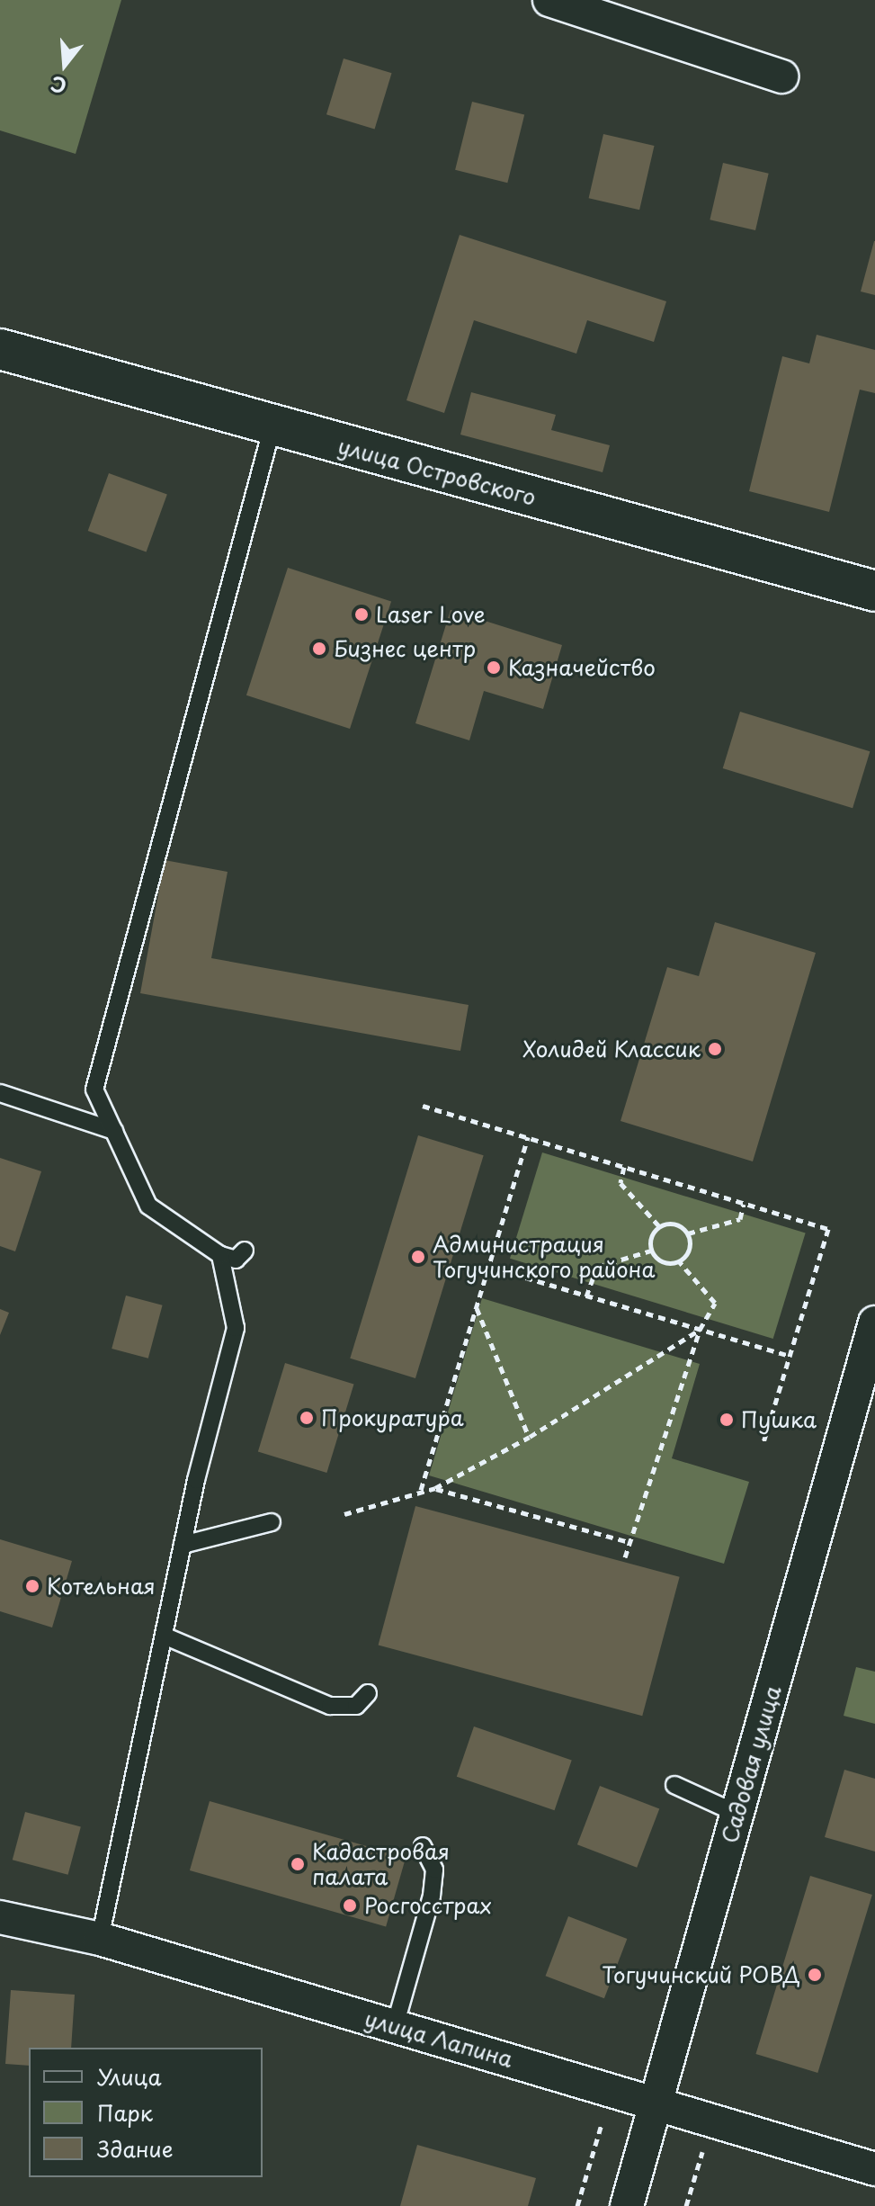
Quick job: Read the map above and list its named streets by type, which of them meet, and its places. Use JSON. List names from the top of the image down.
{
  "streets": {
    "street": ["улица Островского", "Садовая улица", "улица Лапина"]
  },
  "crossings": [
    ["Садовая улица", "улица Лапина"]
  ],
  "places": [
    "Laser Love",
    "Бизнес центр",
    "Казначейство",
    "Холидей Классик",
    "Администрация Тогучинского района",
    "Прокуратура",
    "Пушка",
    "Котельная",
    "Кадастровая палата",
    "Росгосстрах",
    "Тогучинский РОВД"
  ],
  "legend": ["Улица", "Парк", "Здание"],
  "north": "bottom"
}
